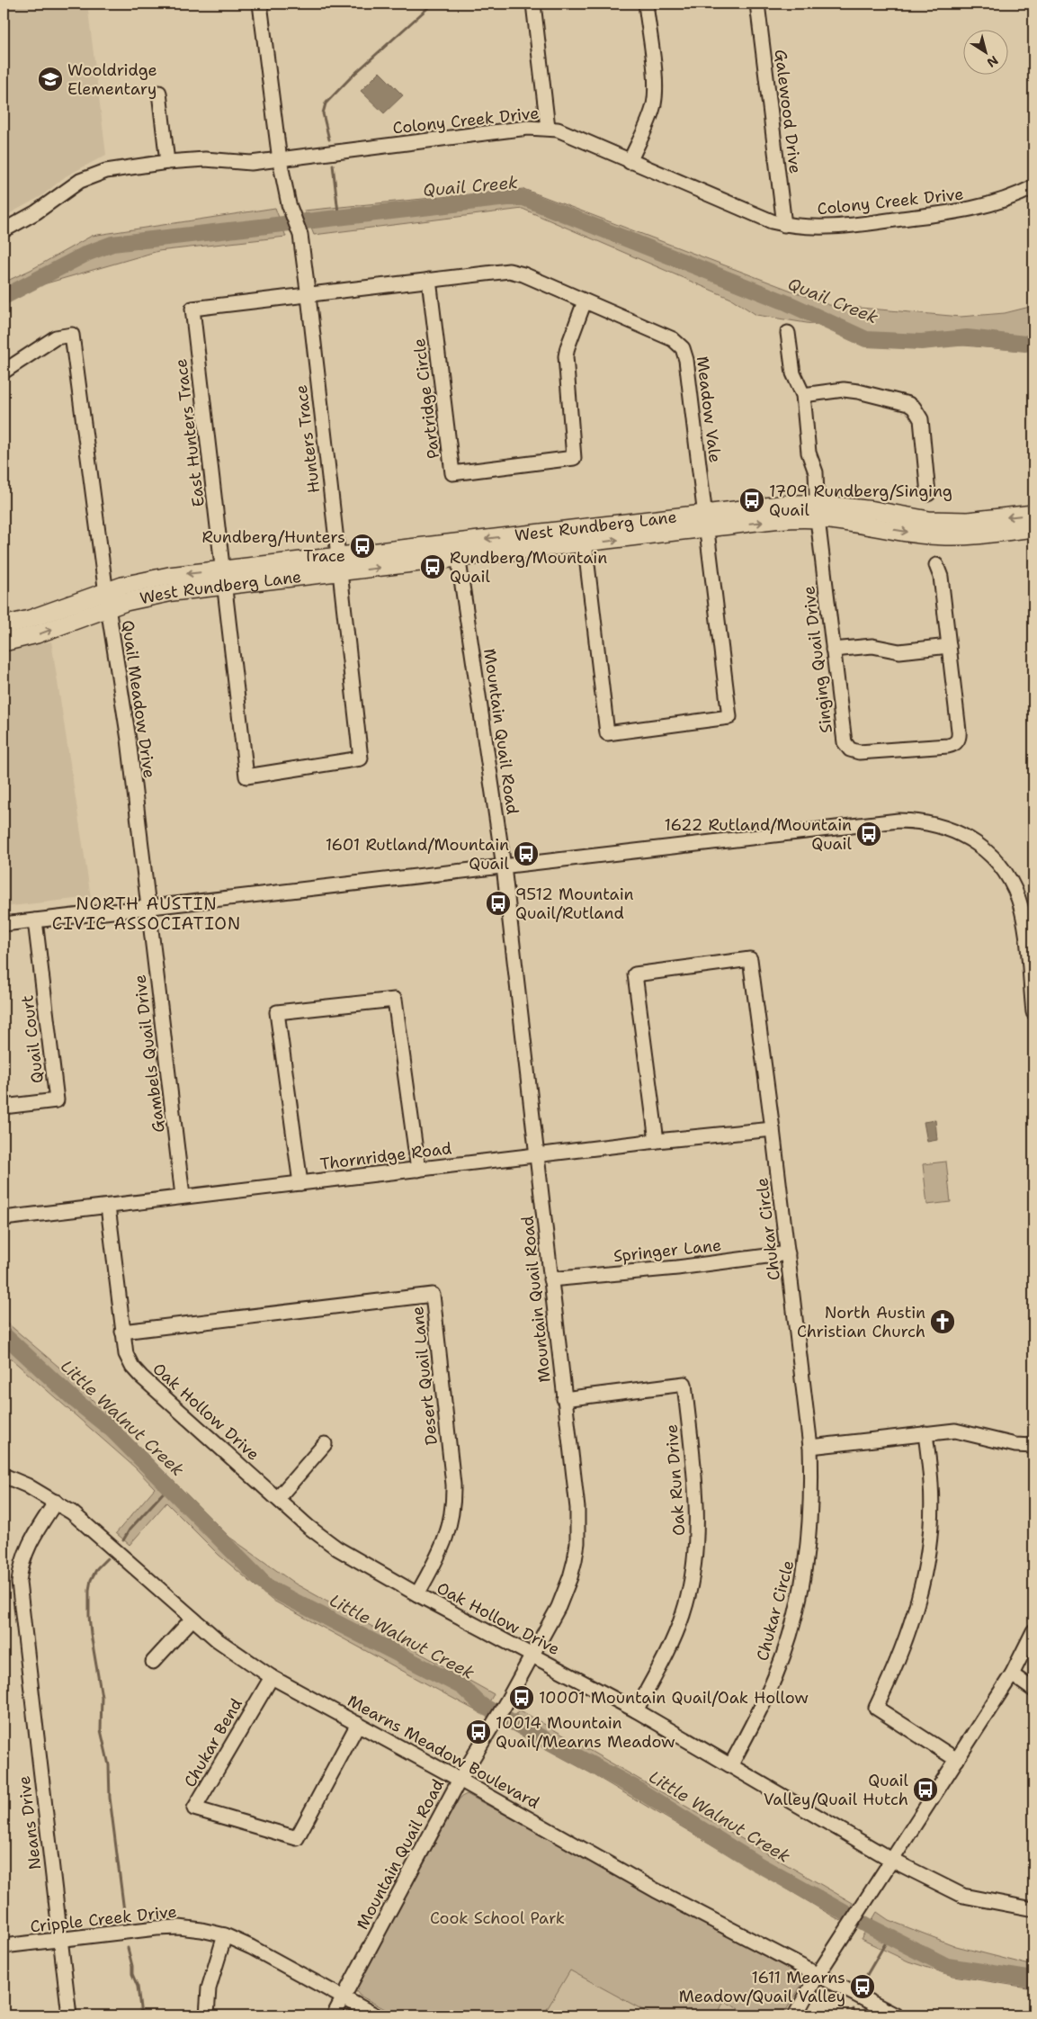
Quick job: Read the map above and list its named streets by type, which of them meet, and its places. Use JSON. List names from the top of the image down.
{
  "streets": {
    "main road": ["West Rundberg Lane"],
    "street": [
      "Galewood Drive",
      "Colony Creek Drive",
      "Partridge Circle",
      "Meadow Vale",
      "East Hunters Trace",
      "Hunters Trace",
      "Singing Quail Drive",
      "Quail Meadow Drive",
      "Mountain Quail Road",
      "Quail Court",
      "Gambels Quail Drive",
      "Thornridge Road",
      "Chukar Circle",
      "Springer Lane",
      "Desert Quail Lane",
      "Oak Hollow Drive",
      "Oak Run Drive",
      "Chukar Bend",
      "Mearns Meadow Boulevard",
      "Neans Drive",
      "Cripple Creek Drive"
    ]
  },
  "crossings": [
    ["Galewood Drive", "Colony Creek Drive"],
    ["Colony Creek Drive", "Hunters Trace"],
    ["Partridge Circle", "Meadow Vale"],
    ["Meadow Vale", "East Hunters Trace"],
    ["Meadow Vale", "Hunters Trace"],
    ["Meadow Vale", "West Rundberg Lane"],
    ["East Hunters Trace", "Hunters Trace"],
    ["East Hunters Trace", "West Rundberg Lane"],
    ["Hunters Trace", "West Rundberg Lane"],
    ["West Rundberg Lane", "Singing Quail Drive"],
    ["West Rundberg Lane", "Quail Meadow Drive"],
    ["West Rundberg Lane", "Mountain Quail Road"],
    ["Quail Meadow Drive", "Gambels Quail Drive"],
    ["Mountain Quail Road", "Thornridge Road"],
    ["Mountain Quail Road", "Springer Lane"],
    ["Mountain Quail Road", "Oak Hollow Drive"],
    ["Mountain Quail Road", "Oak Run Drive"],
    ["Mountain Quail Road", "Mearns Meadow Boulevard"],
    ["Mountain Quail Road", "Cripple Creek Drive"],
    ["Gambels Quail Drive", "Thornridge Road"],
    ["Thornridge Road", "Chukar Circle"],
    ["Thornridge Road", "Oak Hollow Drive"],
    ["Chukar Circle", "Springer Lane"],
    ["Chukar Circle", "Oak Hollow Drive"],
    ["Desert Quail Lane", "Oak Hollow Drive"],
    ["Oak Hollow Drive", "Oak Run Drive"],
    ["Chukar Bend", "Mearns Meadow Boulevard"],
    ["Mearns Meadow Boulevard", "Neans Drive"],
    ["Neans Drive", "Cripple Creek Drive"]
  ],
  "districts": ["NORTH AUSTIN CIVIC ASSOCIATION"],
  "water": ["Quail Creek", "Little Walnut Creek"],
  "parks": ["Cook School Park"],
  "places": {
    "school or university": ["Wooldridge Elementary"],
    "bus stop": [
      "1709 Rundberg/Singing Quail",
      "Rundberg/Hunters Trace",
      "Rundberg/Mountain Quail",
      "1622 Rutland/Mountain Quail",
      "1601 Rutland/Mountain Quail",
      "9512 Mountain Quail/Rutland",
      "10001 Mountain Quail/Oak Hollow",
      "10014 Mountain Quail/Mearns Meadow",
      "Quail Valley/Quail Hutch",
      "1611 Mearns Meadow/Quail Valley"
    ],
    "church": ["North Austin Christian Church"]
  },
  "north": "bottom right"
}
